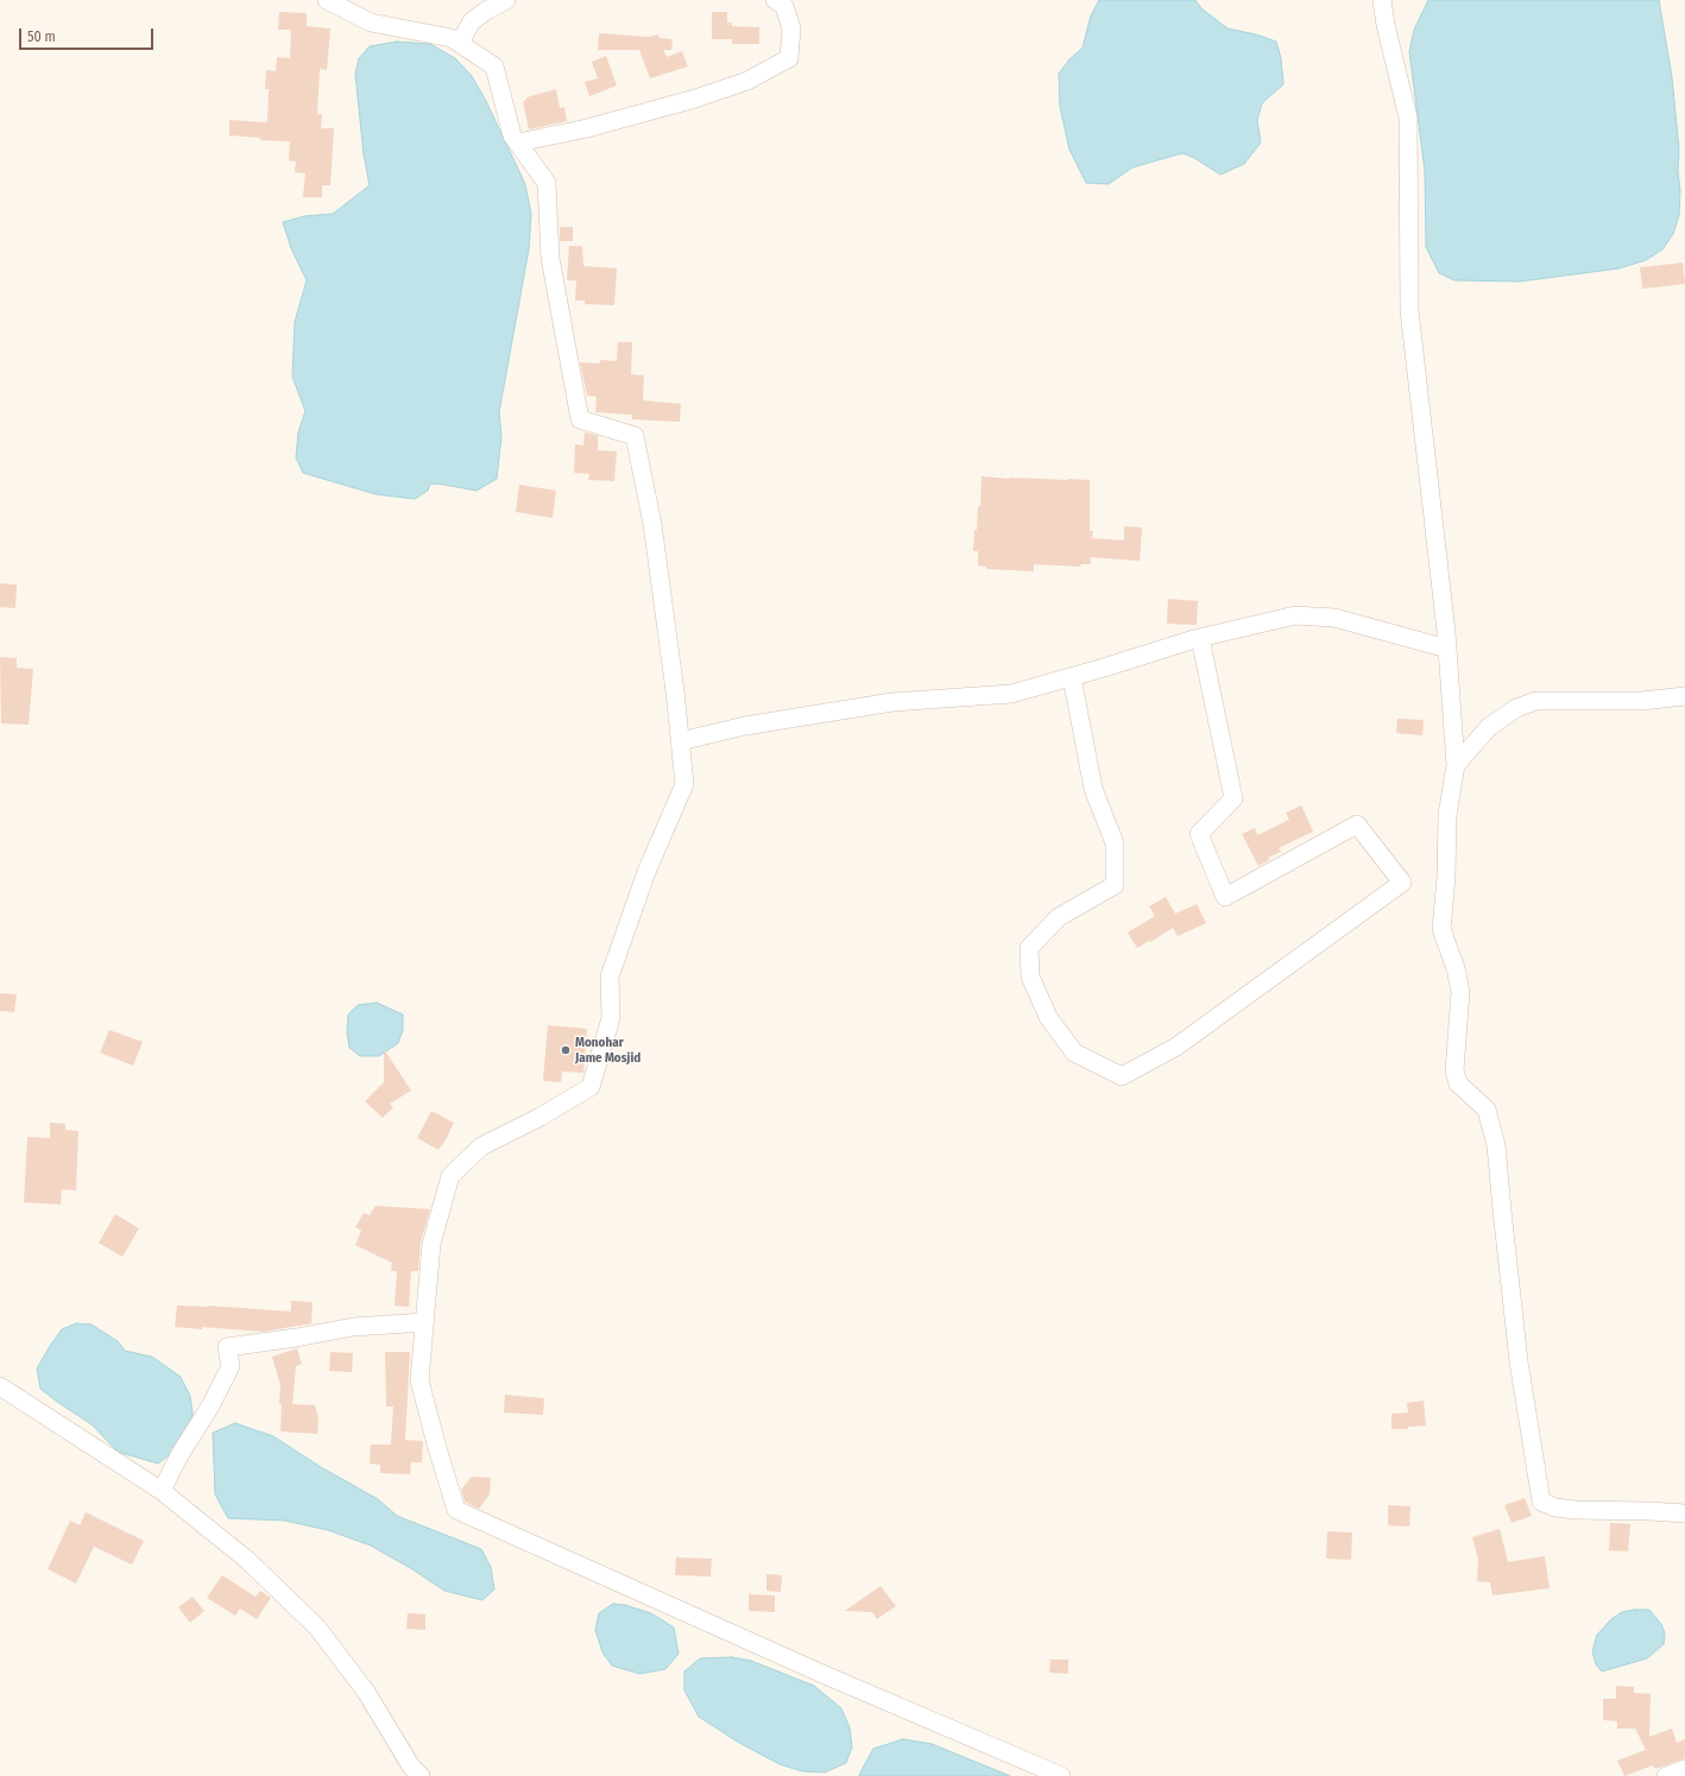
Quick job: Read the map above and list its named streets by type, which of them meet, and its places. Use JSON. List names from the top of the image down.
{
  "places": ["Monohar Jame Mosjid"],
  "scale_bar": "50 m"
}
